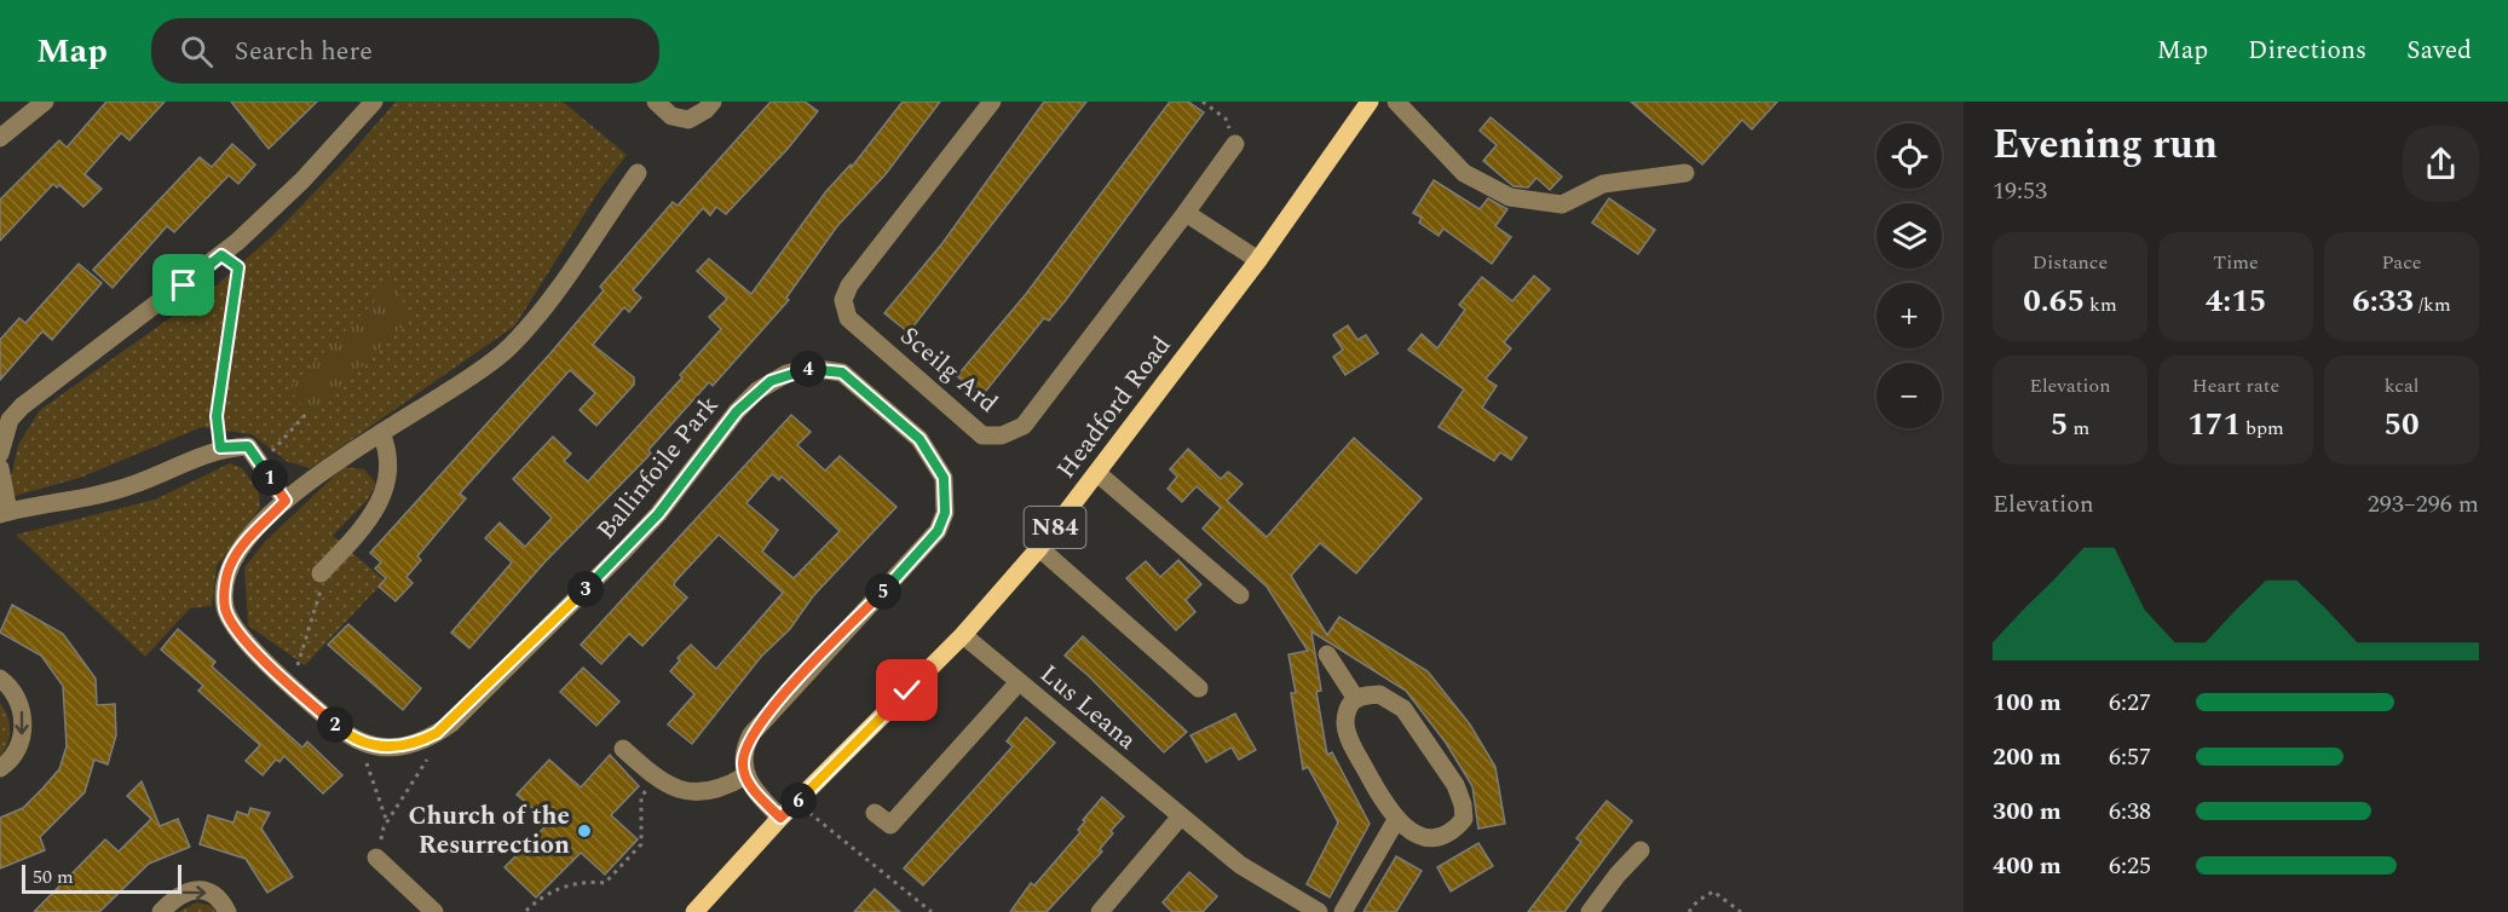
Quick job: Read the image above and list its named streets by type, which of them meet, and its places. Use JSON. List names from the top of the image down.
{
  "streets": {
    "main road": ["Headford Road", "N84"],
    "street": ["Sceilg Ard", "Ballinfoile Park", "Lus Leana"]
  },
  "crossings": [
    ["Headford Road", "Lus Leana"]
  ],
  "places": ["Church of the Resurrection"],
  "scale_bar": "50 m",
  "page": {
    "header": "Map",
    "search": "Search here",
    "nav": ["Map", "Directions", "Saved"],
    "heading": ["Evening run", "19:53"],
    "map_buttons": ["+", "−"],
    "stats": [
      ["Distance", "0.65 km"],
      ["Time", "4:15"],
      ["Pace", "6:33 /km"],
      ["Elevation", "5 m"],
      ["Heart rate", "171 bpm"],
      ["kcal", "50"]
    ],
    "pins": [
      "4",
      "1",
      "3",
      "5",
      "2",
      "6"
    ],
    "chart": ["Elevation", "293–296 m"],
    "list": [
      {
        "name": "100 m",
        "note": "6:27"
      },
      {
        "name": "200 m",
        "note": "6:57"
      },
      {
        "name": "300 m",
        "note": "6:38"
      },
      {
        "name": "400 m",
        "note": "6:25"
      }
    ],
    "scale": "50 m"
  }
}
